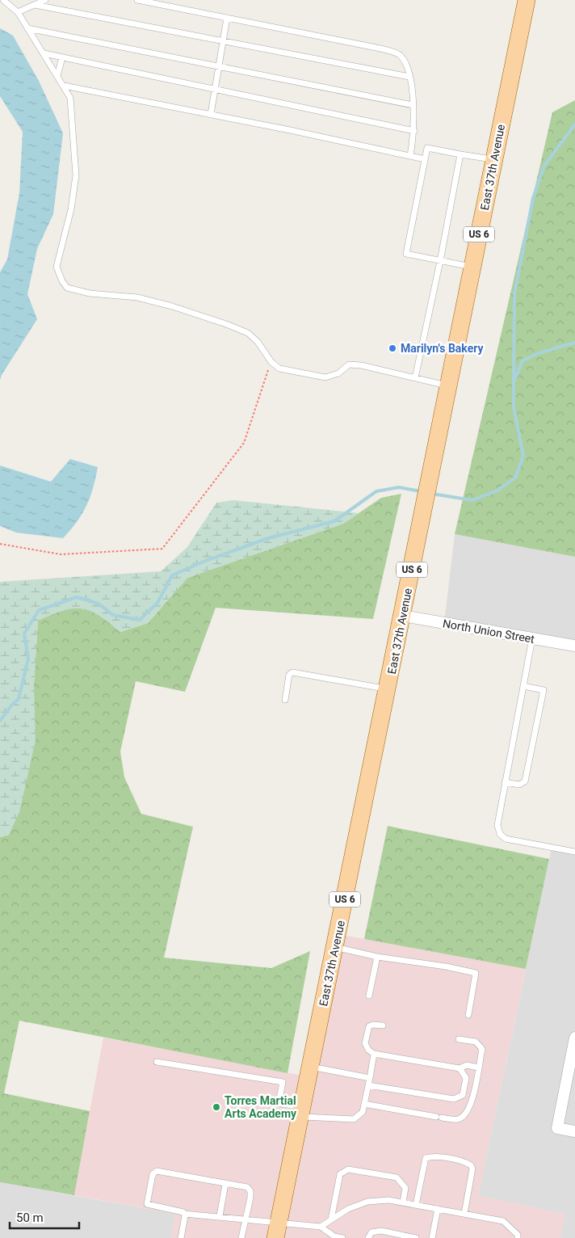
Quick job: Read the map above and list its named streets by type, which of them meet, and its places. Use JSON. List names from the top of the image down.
{
  "streets": {
    "main road": ["East 37th Avenue", "US 6"],
    "street": ["North Union Street"]
  },
  "crossings": [
    ["East 37th Avenue", "North Union Street"]
  ],
  "places": ["Marilyn's Bakery", "Torres Martial Arts Academy"],
  "scale_bar": "50 m"
}
